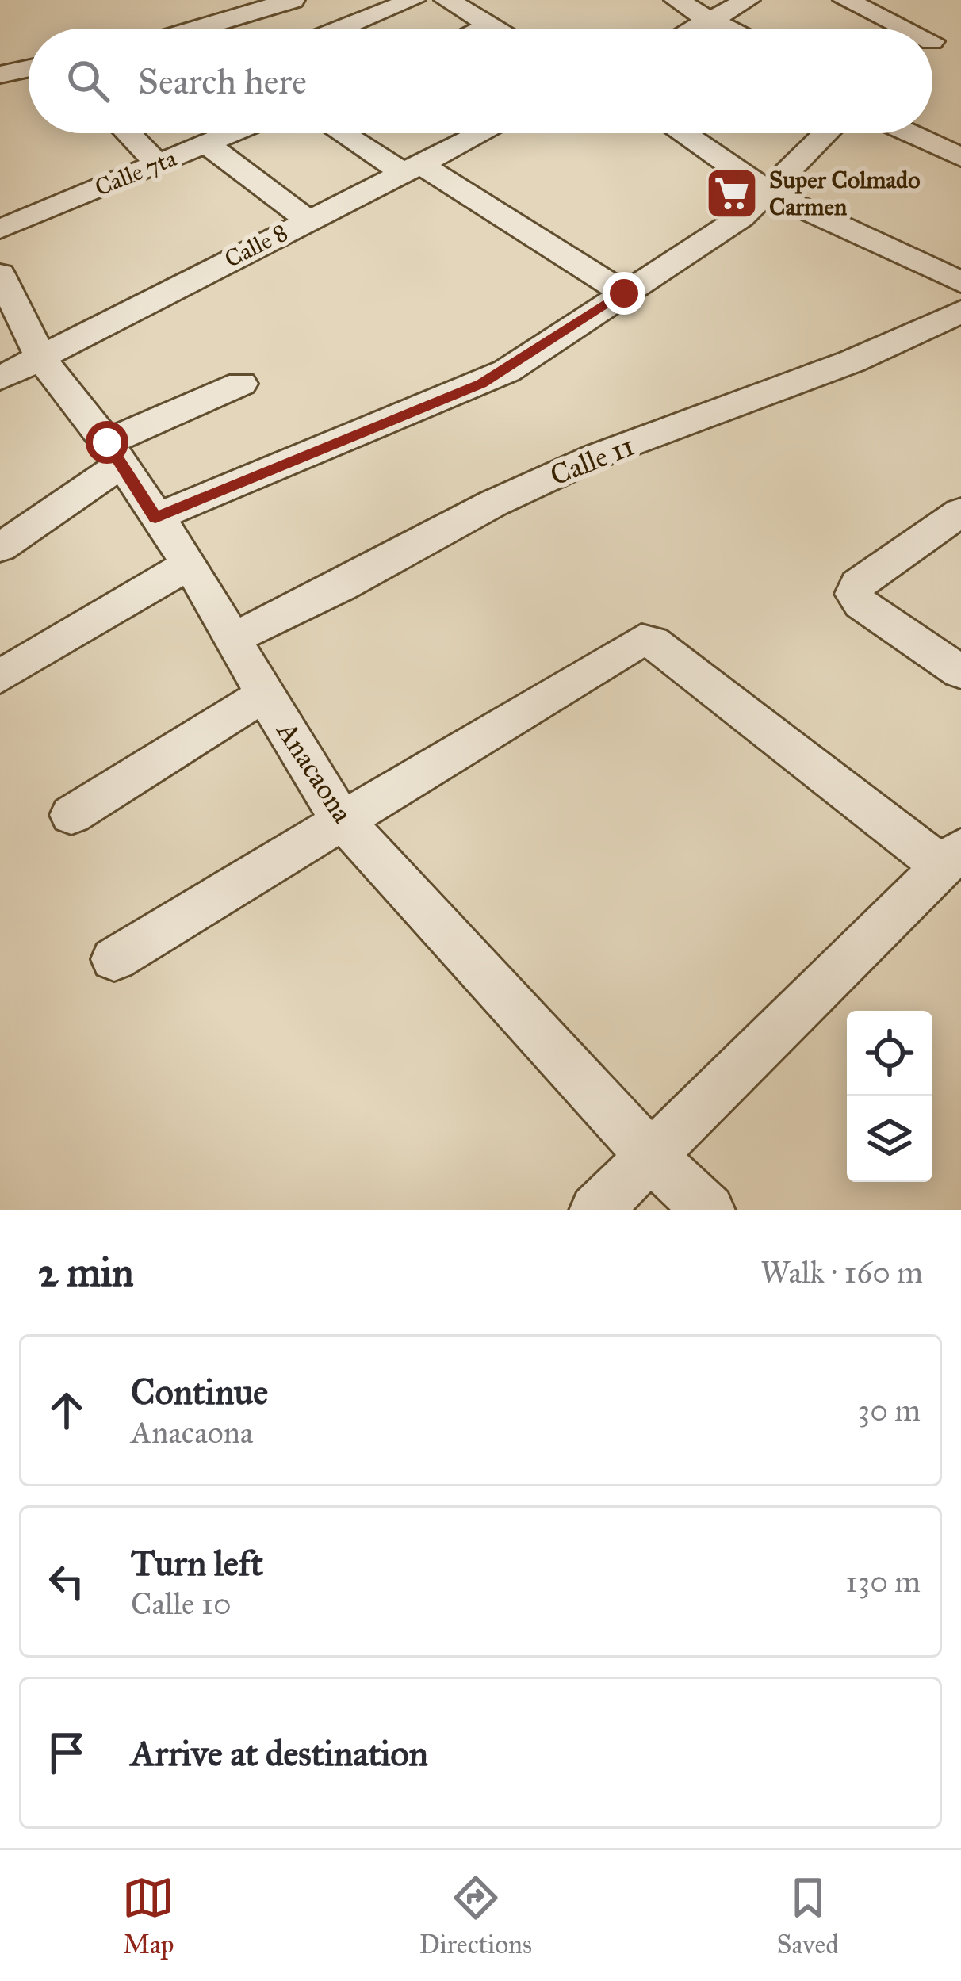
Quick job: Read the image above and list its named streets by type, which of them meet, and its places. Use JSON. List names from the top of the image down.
{
  "streets": {
    "street": [
      "Calle 7ta",
      "Calle 8",
      "Calle 11",
      "Anacaona"
    ]
  },
  "crossings": [
    ["Calle 8", "Anacaona"],
    ["Calle 11", "Anacaona"]
  ],
  "places": {
    "supermarket": ["Super Colmado Carmen"]
  },
  "page": {
    "search": "Search here",
    "heading": ["2 min", "Walk · 160 m"],
    "list": [
      ["Continue", "Anacaona", "30 m"],
      ["Turn left", "Calle 10", "130 m"],
      "Arrive at destination"
    ],
    "nav": ["Map", "Directions", "Saved"]
  }
}
